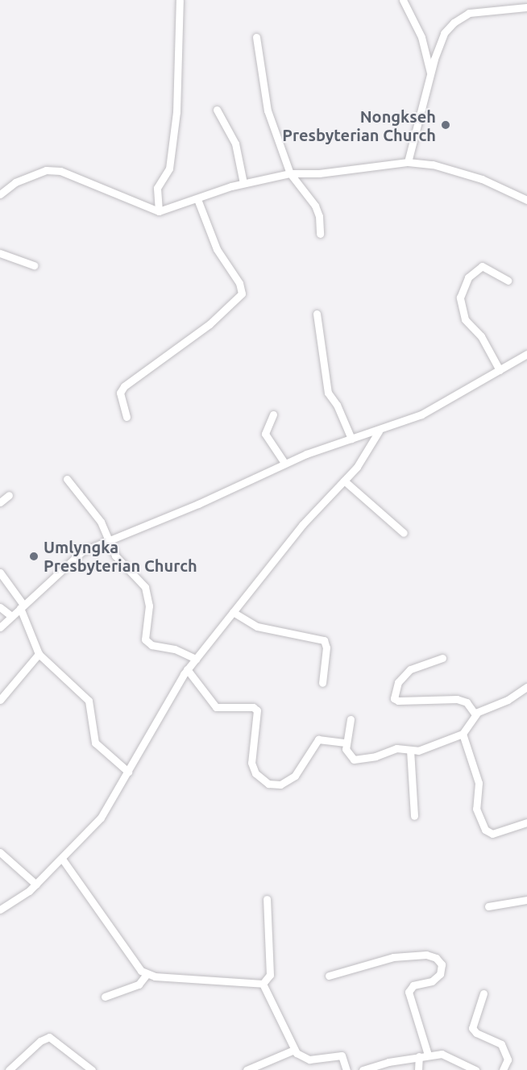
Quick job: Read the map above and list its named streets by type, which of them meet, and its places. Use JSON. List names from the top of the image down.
{
  "places": ["Nongkseh Presbyterian Church", "Umlyngka Presbyterian Church"]
}
